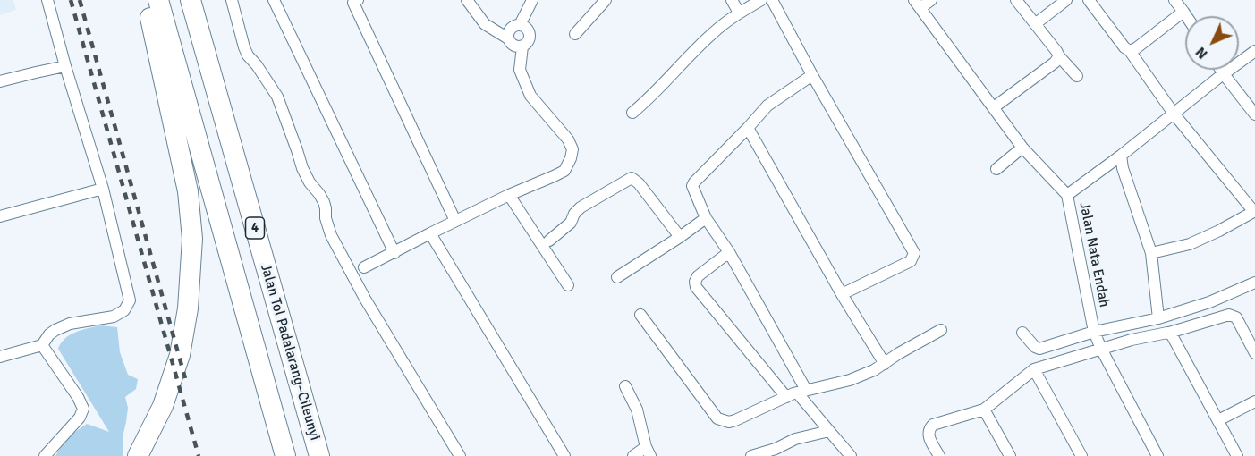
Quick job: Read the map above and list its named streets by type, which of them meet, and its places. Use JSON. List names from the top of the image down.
{
  "streets": {
    "highway": ["4", "Jalan Tol Padalarang–Cileunyi"],
    "street": ["Jalan Nata Endah"]
  },
  "north": "bottom left"
}
